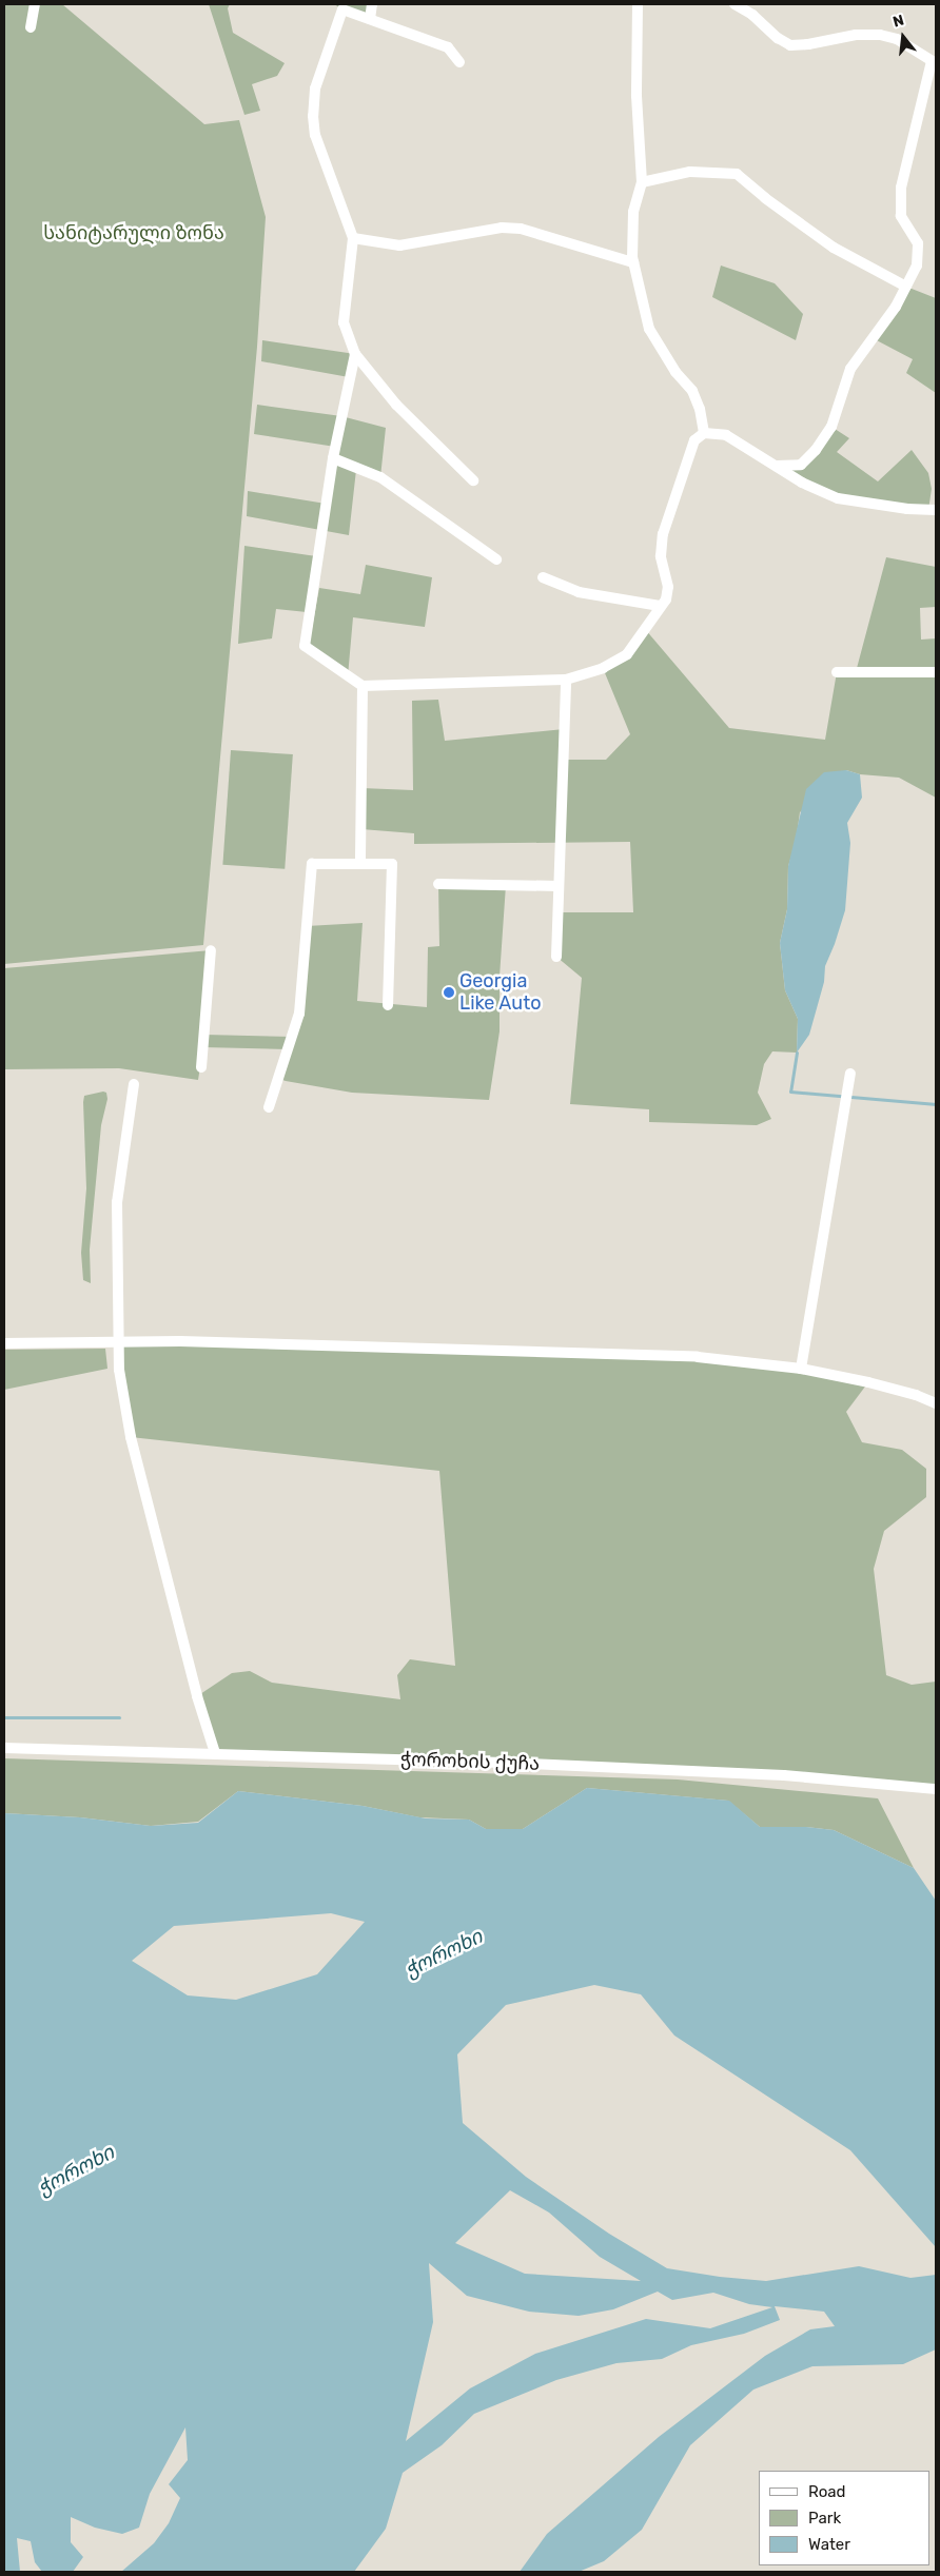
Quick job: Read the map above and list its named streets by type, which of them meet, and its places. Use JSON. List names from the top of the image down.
{
  "streets": {
    "street": ["ჭოროხის ქუჩა"]
  },
  "water": ["ჭოროხი"],
  "parks": ["სანიტარული ზონა"],
  "places": ["Georgia Like Auto"],
  "legend": ["Road", "Park", "Water"],
  "north": "top"
}
